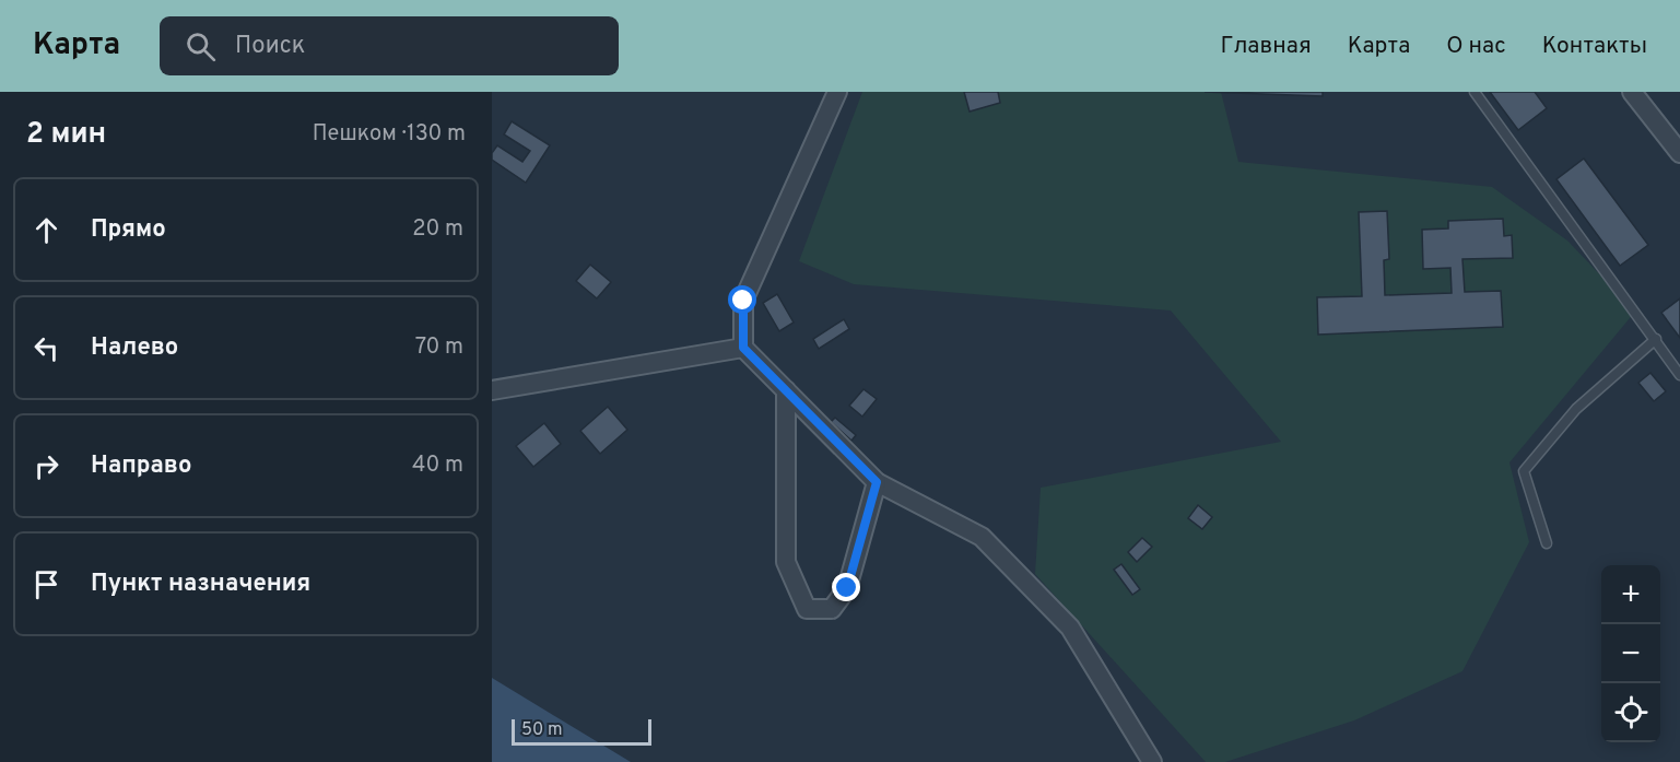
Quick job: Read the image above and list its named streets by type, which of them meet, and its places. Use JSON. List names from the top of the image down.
{
  "scale_bar": "50 m",
  "page": {
    "header": "Карта",
    "search": "Поиск",
    "nav": [
      "Главная",
      "Карта",
      "О нас",
      "Контакты"
    ],
    "heading": ["2 мин", "Пешком · 130 m"],
    "list": [
      ["Прямо", "20 m"],
      ["Налево", "70 m"],
      ["Направо", "40 m"],
      "Пункт назначения"
    ],
    "map_buttons": ["+", "−"],
    "scale": "50 m"
  }
}
